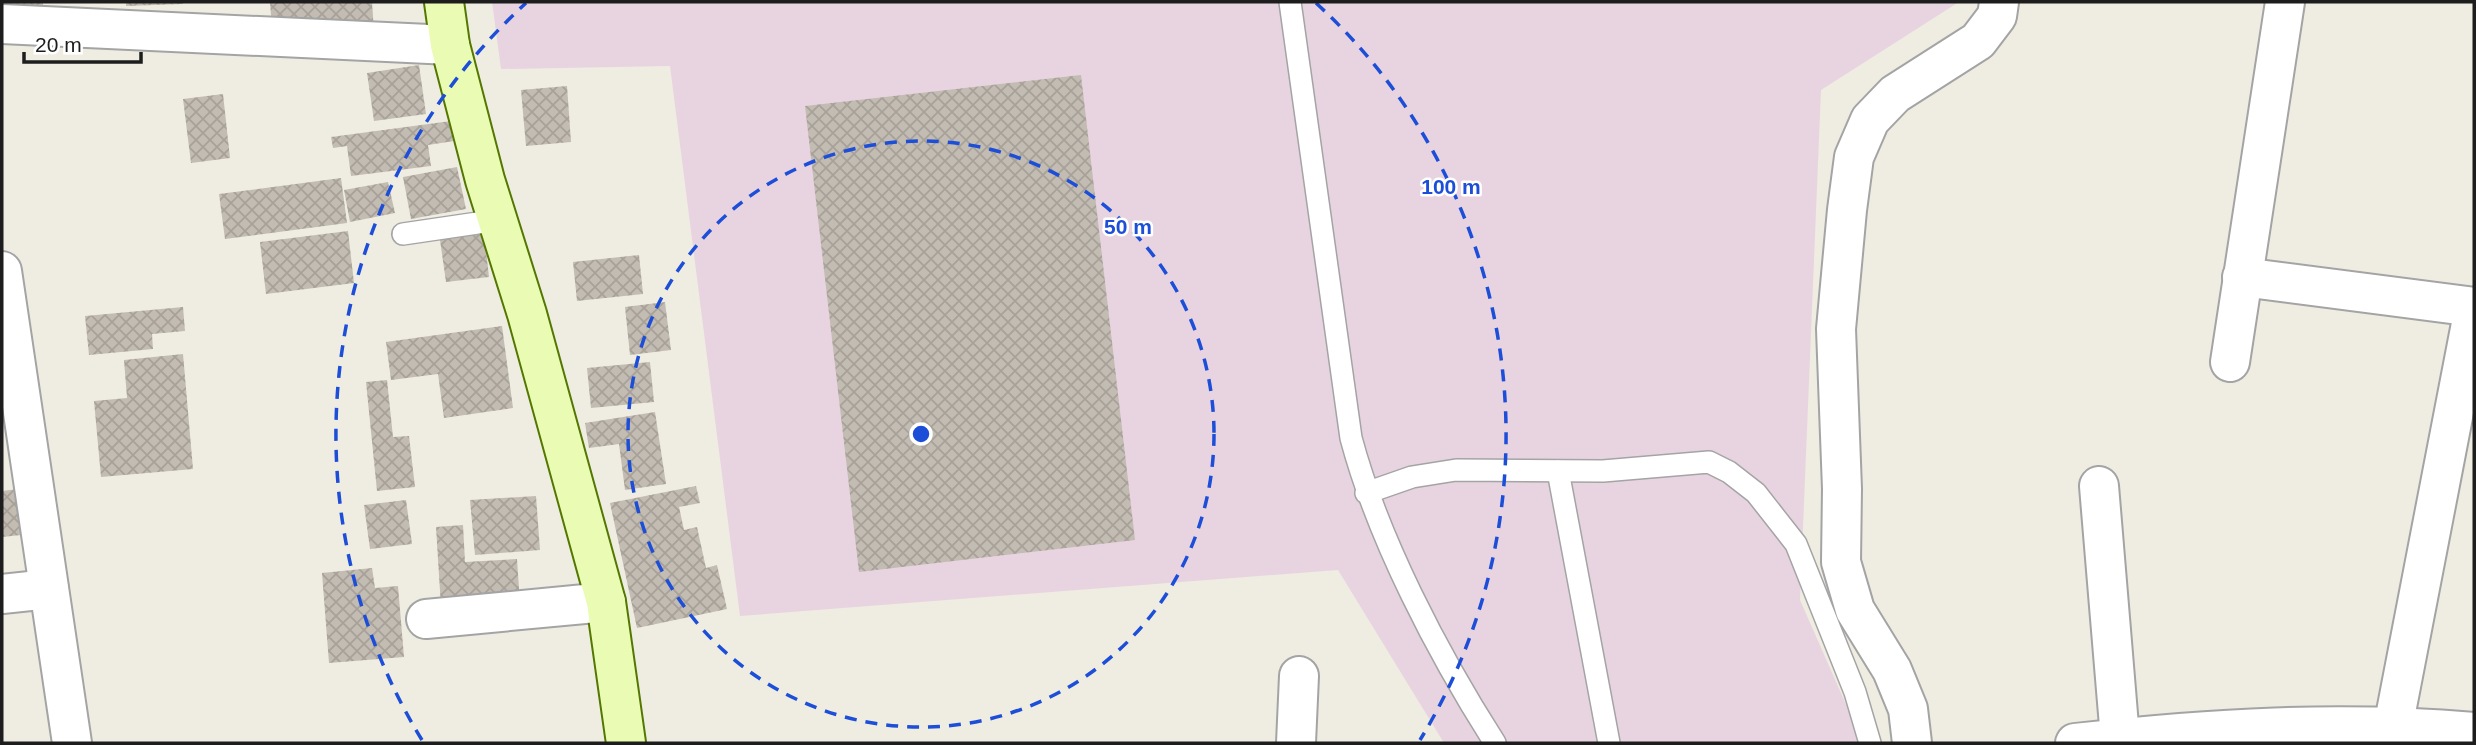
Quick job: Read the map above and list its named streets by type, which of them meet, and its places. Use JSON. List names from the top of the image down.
{
  "scale_bar": "20 m",
  "rings": ["100 m", "50 m"]
}
